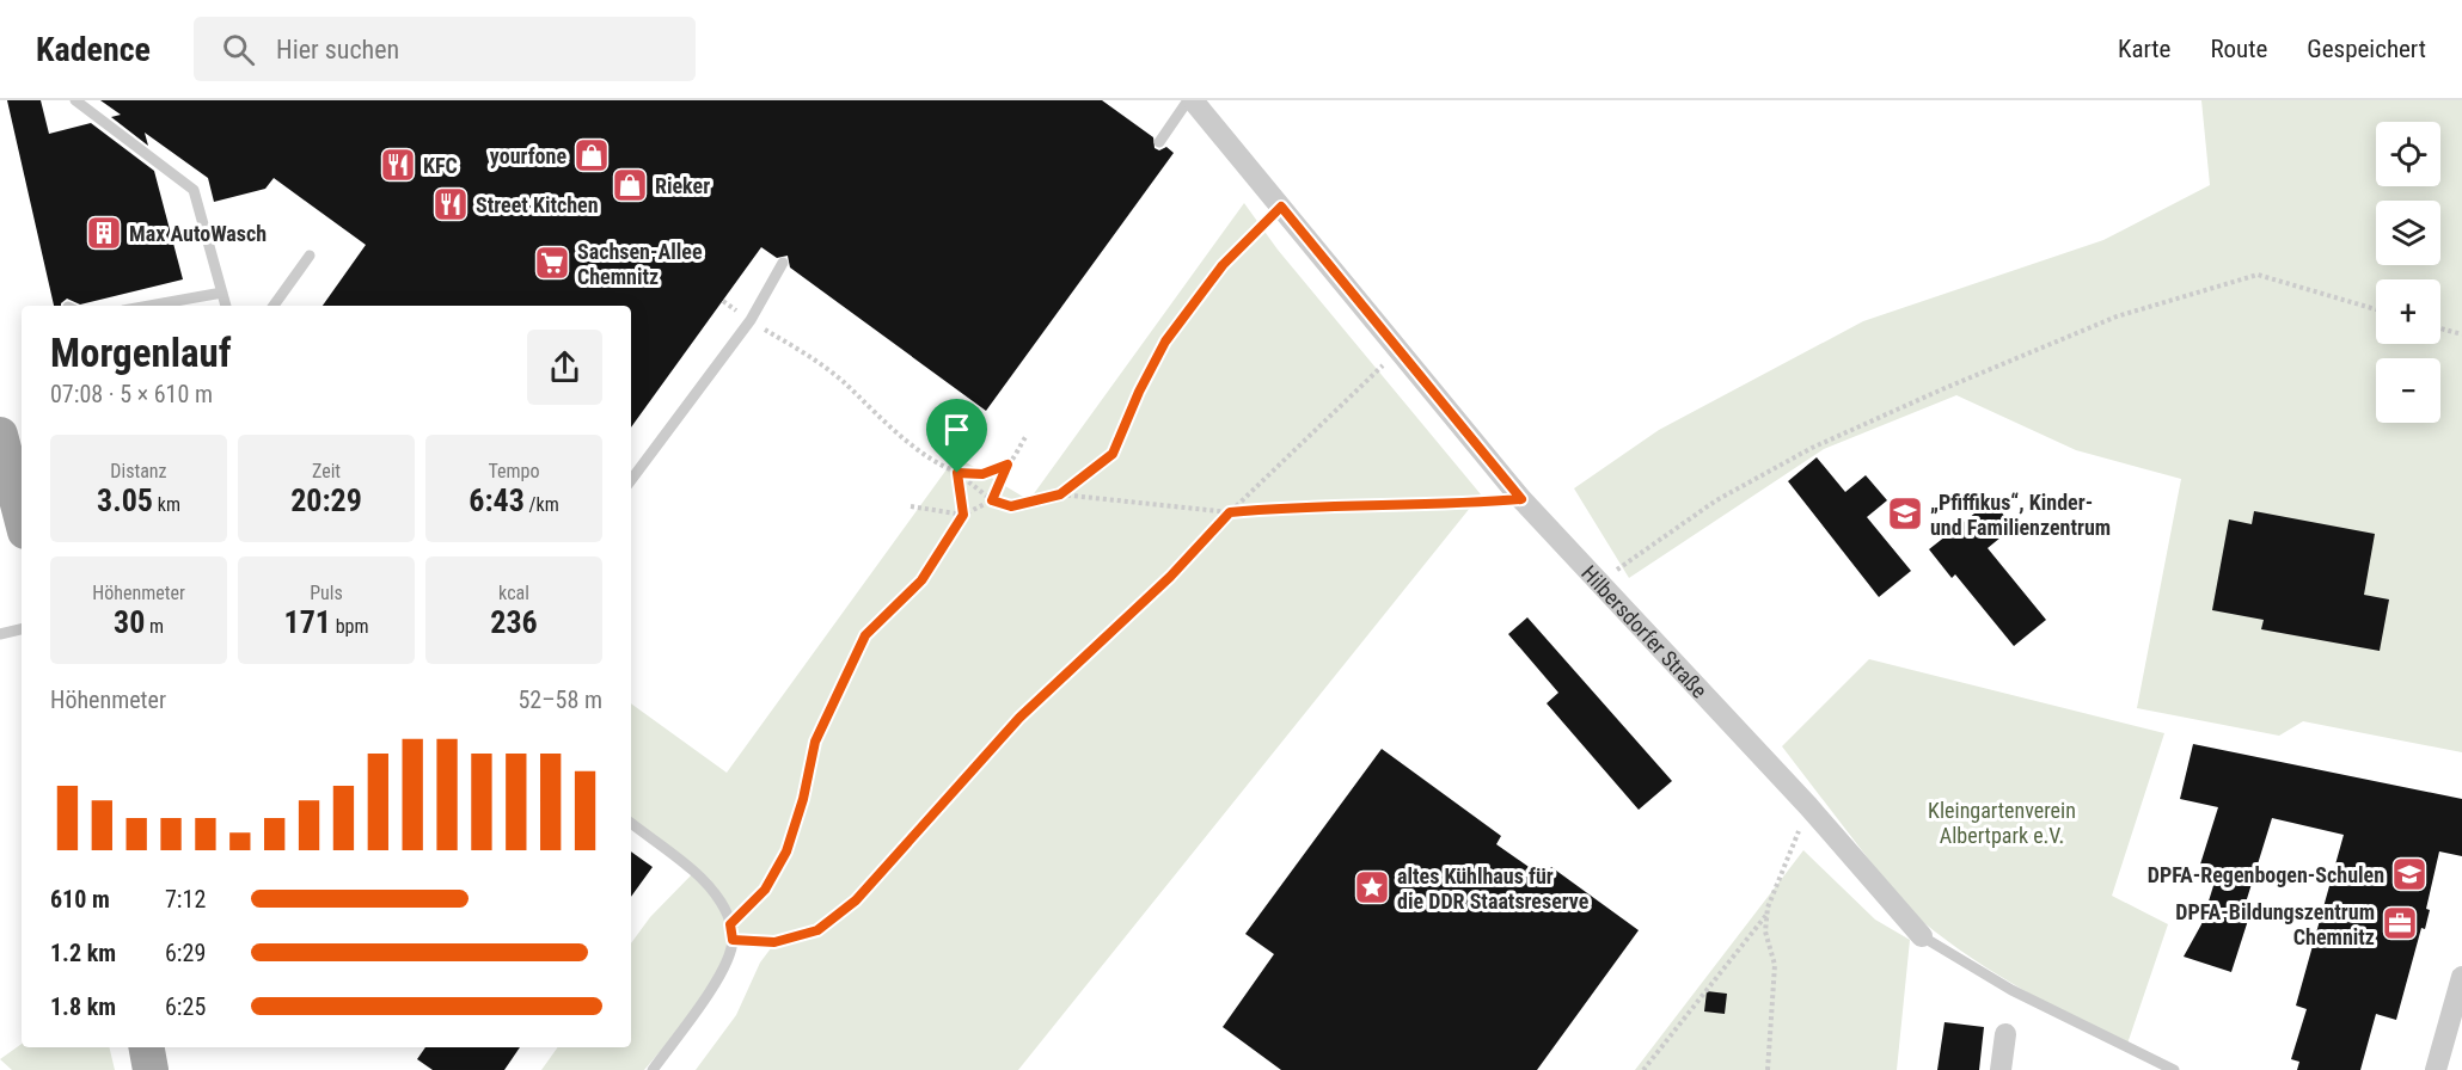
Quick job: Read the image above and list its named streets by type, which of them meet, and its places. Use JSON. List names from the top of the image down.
{
  "streets": {
    "street": ["Hilbersdorfer Straße"]
  },
  "parks": ["Kleingartenverein Albertpark e.V."],
  "places": {
    "shop": ["yourfone", "Rieker"],
    "restaurant": ["KFC", "Street Kitchen"],
    "building": ["Max AutoWasch"],
    "supermarket": ["Sachsen-Allee Chemnitz"],
    "school or university": ["„Pfiffikus“, Kinder- und Familienzentrum", "DPFA-Regenbogen-Schulen"],
    "place": ["altes Kühlhaus für die DDR Staatsreserve"],
    "office": ["DPFA-Bildungszentrum Chemnitz"]
  },
  "page": {
    "header": "Kadence",
    "search": "Hier suchen",
    "nav": ["Karte", "Route", "Gespeichert"],
    "map_buttons": ["+", "−"],
    "heading": ["Morgenlauf", "07:08 · 5 × 610 m"],
    "stats": [
      ["Distanz", "3.05 km"],
      ["Zeit", "20:29"],
      ["Tempo", "6:43 /km"],
      ["Höhenmeter", "30 m"],
      ["Puls", "171 bpm"],
      ["kcal", "236"]
    ],
    "chart": ["Höhenmeter", "52–58 m"],
    "list": [
      {
        "name": "610 m",
        "note": "7:12"
      },
      {
        "name": "1.2 km",
        "note": "6:29"
      },
      {
        "name": "1.8 km",
        "note": "6:25"
      }
    ]
  }
}
